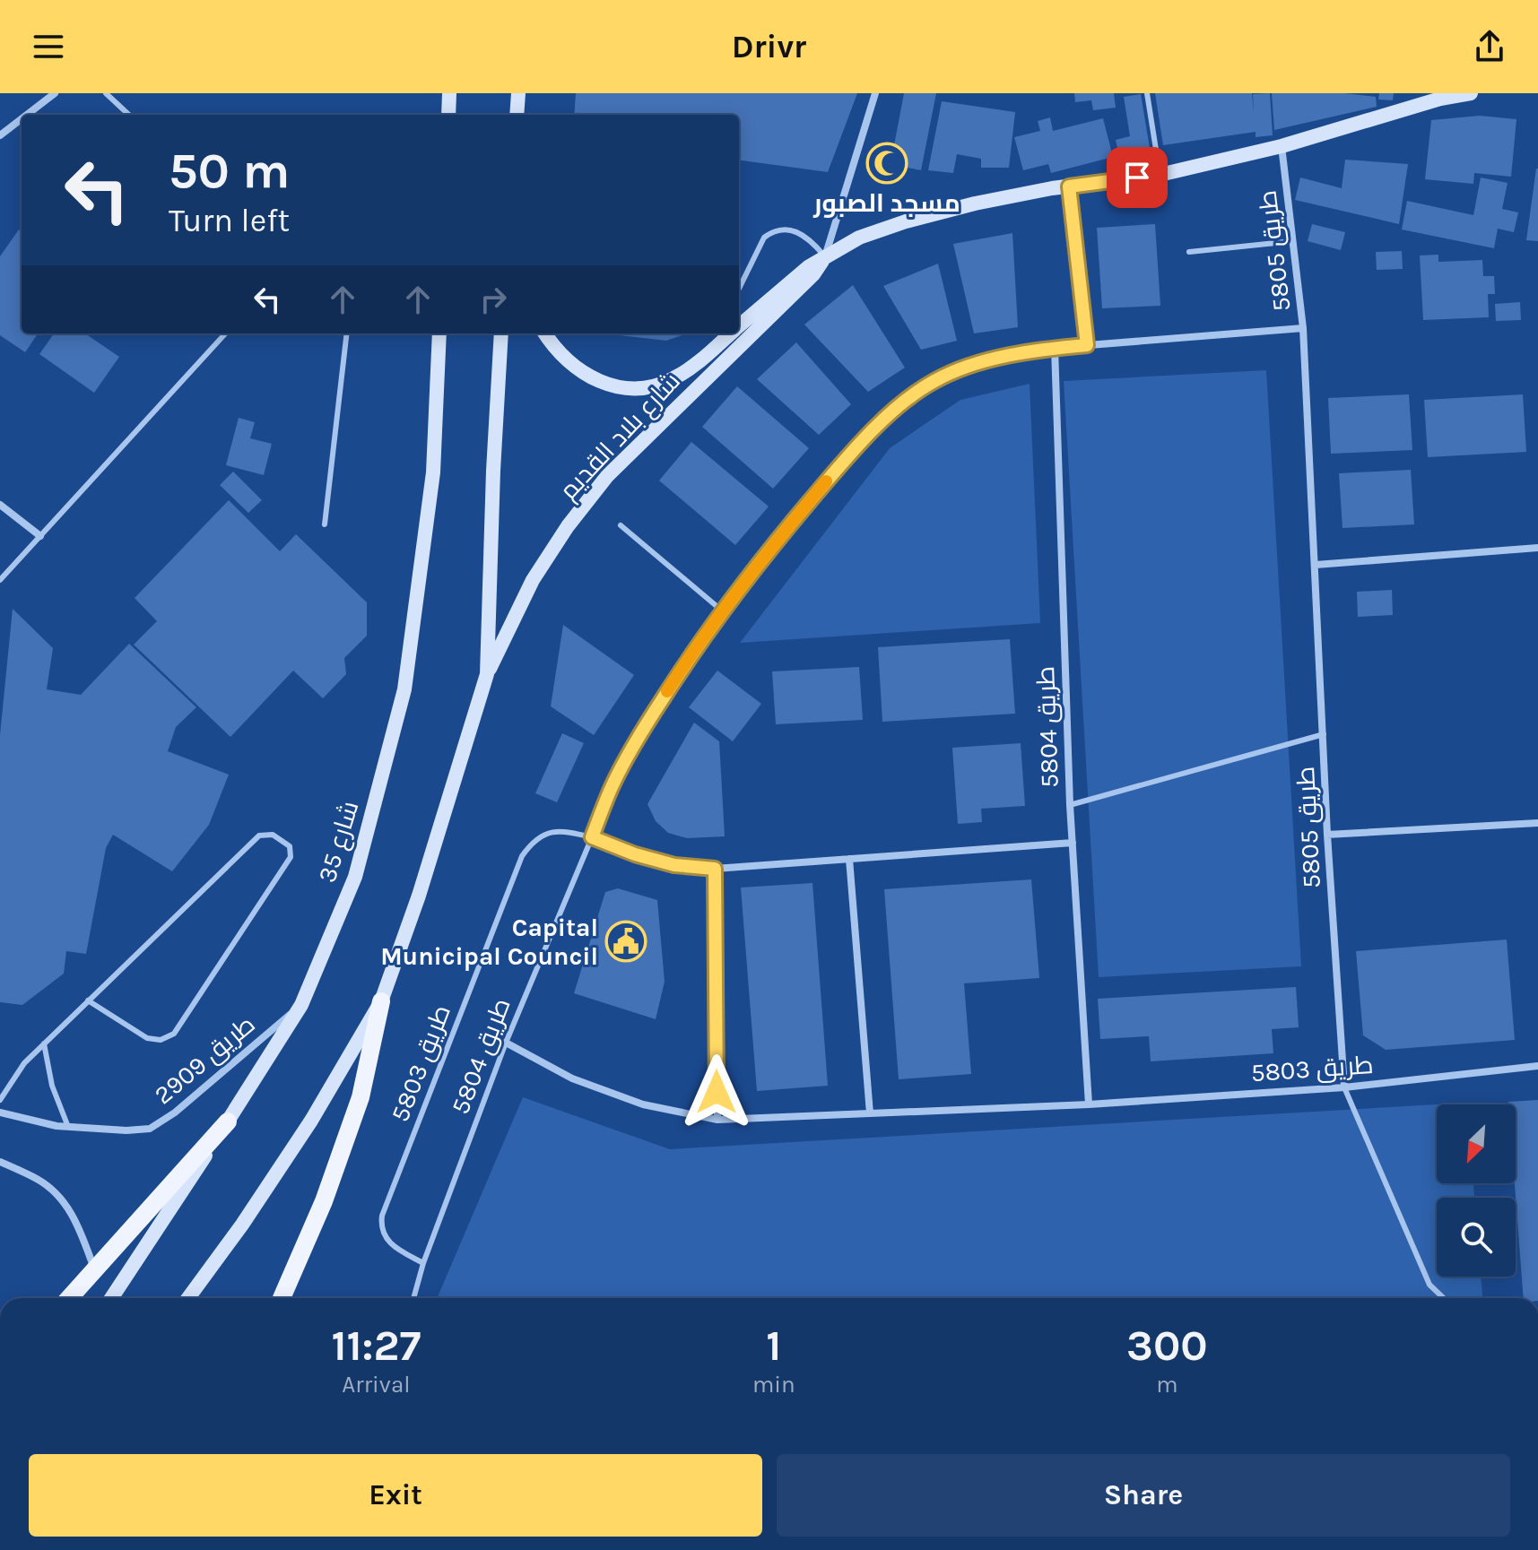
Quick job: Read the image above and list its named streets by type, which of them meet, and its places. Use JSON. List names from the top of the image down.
{
  "streets": {
    "main road": ["شارع بلاد القديم", "شارع 35"],
    "street": [
      "طريق 5805",
      "طريق 5804",
      "طريق 2909",
      "طريق 5803"
    ]
  },
  "crossings": [
    ["طريق 5805", "شارع بلاد القديم"],
    ["طريق 5805", "طريق 5804"],
    ["طريق 5805", "طريق 5803"],
    ["طريق 5804", "طريق 5803"],
    ["شارع 35", "طريق 2909"]
  ],
  "places": {
    "mosque": ["مسجد الصبور"],
    "public building": ["Capital Municipal Council"]
  },
  "north": "bottom left",
  "page": {
    "header": "Drivr",
    "turn": ["50 m", "Turn left"],
    "eta": [
      "11:27",
      "Arrival",
      "1",
      "min",
      "300",
      "m"
    ],
    "buttons": ["Exit", "Share"]
  }
}
